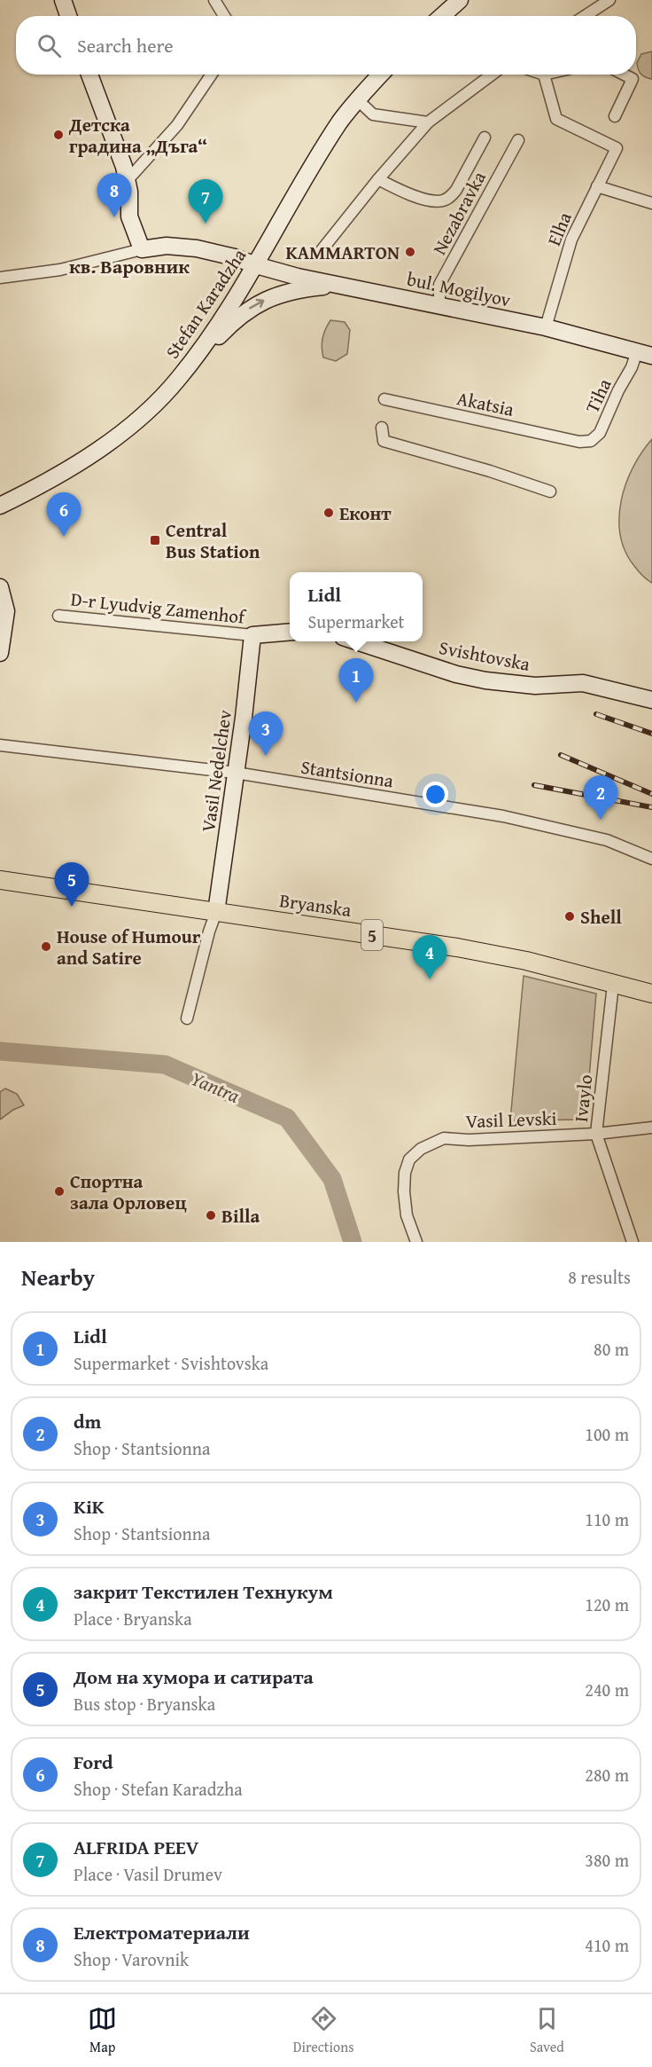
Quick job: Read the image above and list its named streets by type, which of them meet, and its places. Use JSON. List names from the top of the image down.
{
  "streets": {
    "main road": ["Bryanska", "5"],
    "street": [
      "Nezabravka",
      "Elha",
      "bul. Mogilyov",
      "Stefan Karadzha",
      "Tiha",
      "Akatsia",
      "D-r Lyudvig Zamenhof",
      "Svishtovska",
      "Vasil Nedelchev",
      "Stantsionna",
      "Ivaylo",
      "Vasil Levski"
    ]
  },
  "crossings": [
    ["Nezabravka", "bul. Mogilyov"],
    ["Elha", "bul. Mogilyov"],
    ["bul. Mogilyov", "Stefan Karadzha"],
    ["bul. Mogilyov", "Tiha"],
    ["Tiha", "Akatsia"],
    ["D-r Lyudvig Zamenhof", "Vasil Nedelchev"],
    ["Vasil Nedelchev", "Stantsionna"],
    ["Vasil Nedelchev", "Bryanska"],
    ["Bryanska", "Ivaylo"],
    ["Ivaylo", "Vasil Levski"]
  ],
  "districts": ["кв. Варовник"],
  "water": ["Yantra"],
  "places": {
    "other": [
      "Детска градина „Дъга“",
      "KAMMARTON",
      "Еконт",
      "Shell",
      "House of Humour and Satire",
      "Спортна зала Орловец",
      "Billa"
    ],
    "transit": ["Central Bus Station"]
  },
  "page": {
    "search": "Search here",
    "pins": [
      "8",
      "7",
      "6",
      "1",
      "3",
      "2",
      "5",
      "4"
    ],
    "popup": ["Lidl", "Supermarket"],
    "heading": ["Nearby", "8 results"],
    "list": [
      {
        "mark": "1",
        "name": "Lidl",
        "note": "Supermarket · Svishtovska",
        "value": "80 m"
      },
      {
        "mark": "2",
        "name": "dm",
        "note": "Shop · Stantsionna",
        "value": "100 m"
      },
      {
        "mark": "3",
        "name": "KiK",
        "note": "Shop · Stantsionna",
        "value": "110 m"
      },
      {
        "mark": "4",
        "name": "закрит Текстилен Технукум",
        "note": "Place · Bryanska",
        "value": "120 m"
      },
      {
        "mark": "5",
        "name": "Дом на хумора и сатирата",
        "note": "Bus stop · Bryanska",
        "value": "240 m"
      },
      {
        "mark": "6",
        "name": "Ford",
        "note": "Shop · Stefan Karadzha",
        "value": "280 m"
      },
      {
        "mark": "7",
        "name": "ALFRIDA PEEV",
        "note": "Place · Vasil Drumev",
        "value": "380 m"
      },
      {
        "mark": "8",
        "name": "Електроматериали",
        "note": "Shop · Varovnik",
        "value": "410 m"
      }
    ],
    "nav": ["Map", "Directions", "Saved"]
  }
}
